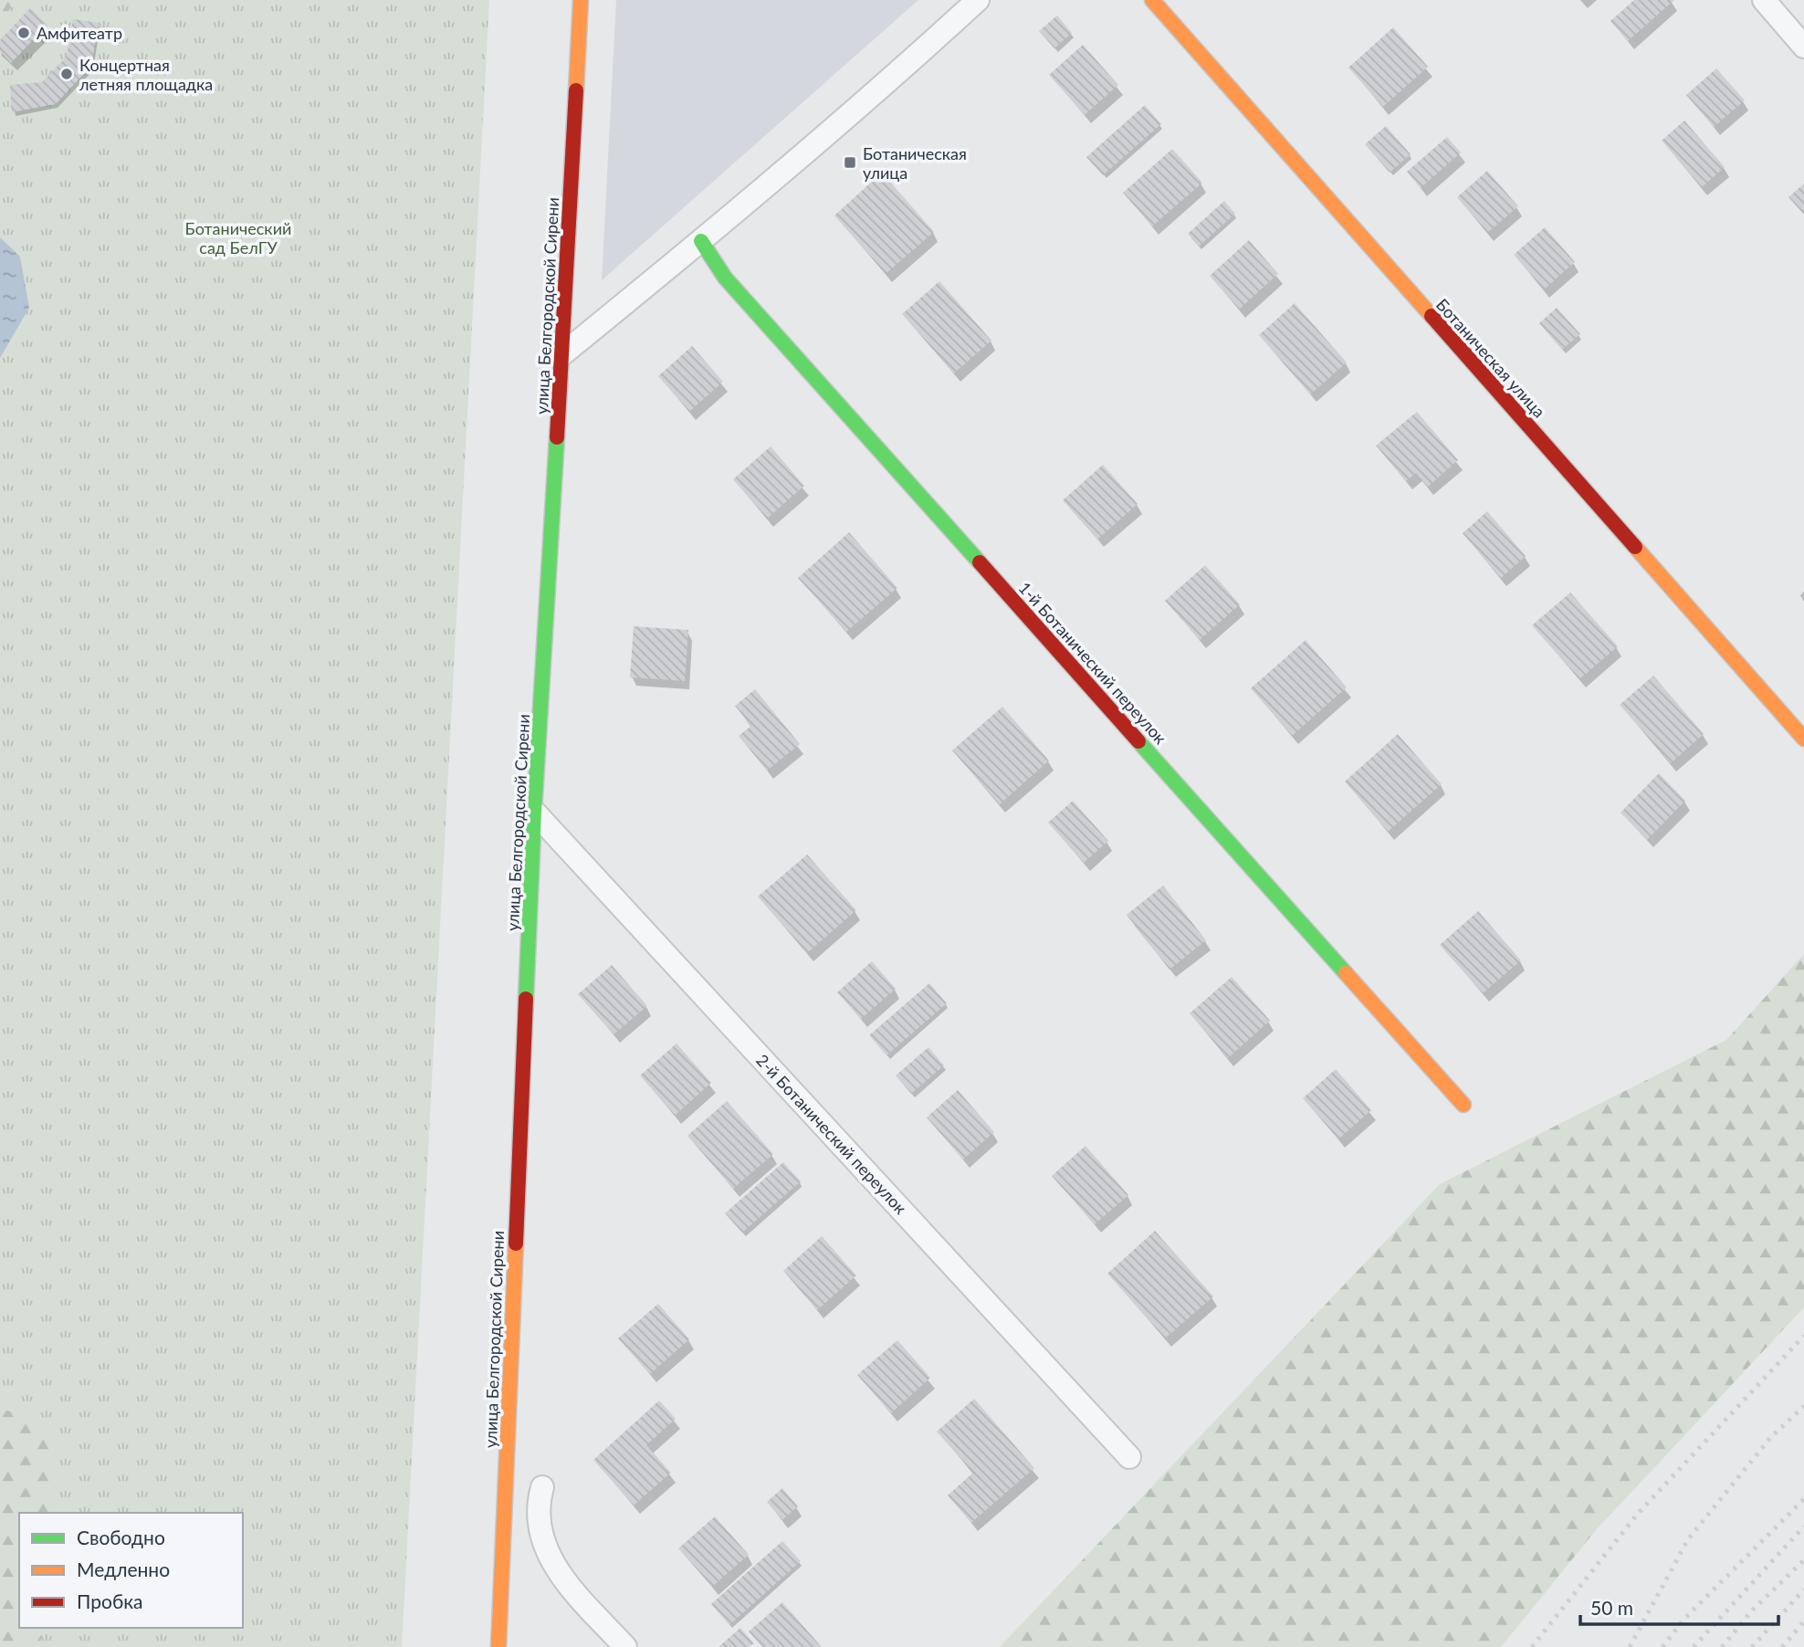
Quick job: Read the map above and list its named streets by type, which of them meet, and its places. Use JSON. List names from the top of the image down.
{
  "streets": {
    "street": [
      "улица Белгородской Сирени",
      "Ботаническая улица",
      "1-й Ботанический переулок",
      "2-й Ботанический переулок"
    ]
  },
  "crossings": [
    ["улица Белгородской Сирени", "2-й Ботанический переулок"]
  ],
  "parks": ["Ботанический сад БелГУ"],
  "places": {
    "other": ["Амфитеатр", "Концертная летняя площадка"],
    "transit": ["Ботаническая улица"]
  },
  "legend": ["Свободно", "Медленно", "Пробка"],
  "scale_bar": "50 m"
}
